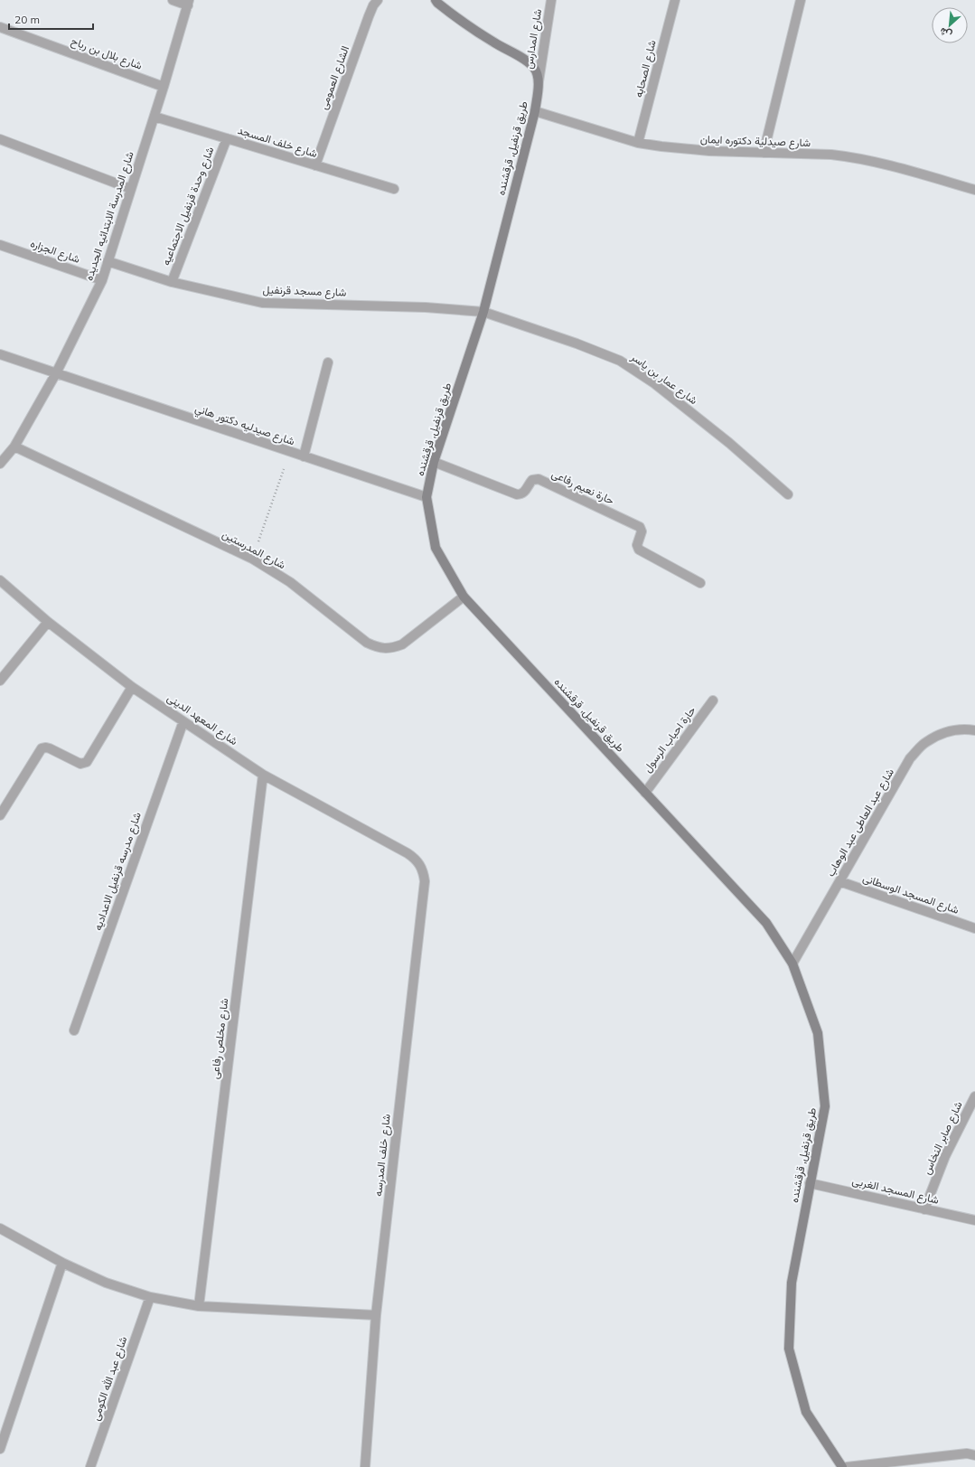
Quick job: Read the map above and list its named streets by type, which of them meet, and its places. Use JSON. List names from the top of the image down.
{
  "streets": {
    "street": [
      "شارع المدارس",
      "شارع بلال بن رباح",
      "شارع الصحابه",
      "الشارع العمومى",
      "شارع صيدلية دكتوره ايمان",
      "شارع خلف المسجد",
      "طريق قرنفيل, قرقشنده",
      "شارع وحدة قرنفيل الاجتماعيه",
      "شارع المدرسة الابتدائيه الجديده",
      "شارع الجزاره",
      "شارع مسجد قرنفيل",
      "شارع عمار بن ياسر",
      "شارع صيدليه دكتور هاني",
      "حارة نعيم رفاعى",
      "شارع المدرستين",
      "شارع المعهد الدينى",
      "حارة احباب الرسول",
      "شارع عبد العاطى عبد الوهاب",
      "شارع مدرسه قرنفيل الاعداديه",
      "شارع المسجد الوسطانى",
      "شارع مخلص رفاعى",
      "شارع صابر النخاس",
      "شارع خلف المدرسه",
      "شارع المسجد الغربى",
      "شارع عبد الله الكومى"
    ]
  },
  "crossings": [
    ["شارع المدارس", "طريق قرنفيل, قرقشنده"],
    ["شارع بلال بن رباح", "شارع المدرسة الابتدائيه الجديده"],
    ["شارع الصحابه", "شارع صيدلية دكتوره ايمان"],
    ["الشارع العمومى", "شارع خلف المسجد"],
    ["شارع صيدلية دكتوره ايمان", "طريق قرنفيل, قرقشنده"],
    ["شارع خلف المسجد", "شارع وحدة قرنفيل الاجتماعيه"],
    ["شارع خلف المسجد", "شارع المدرسة الابتدائيه الجديده"],
    ["طريق قرنفيل, قرقشنده", "شارع مسجد قرنفيل"],
    ["طريق قرنفيل, قرقشنده", "شارع عمار بن ياسر"],
    ["طريق قرنفيل, قرقشنده", "شارع صيدليه دكتور هاني"],
    ["طريق قرنفيل, قرقشنده", "حارة نعيم رفاعى"],
    ["طريق قرنفيل, قرقشنده", "شارع المدرستين"],
    ["طريق قرنفيل, قرقشنده", "حارة احباب الرسول"],
    ["طريق قرنفيل, قرقشنده", "شارع عبد العاطى عبد الوهاب"],
    ["طريق قرنفيل, قرقشنده", "شارع المسجد الغربى"],
    ["شارع وحدة قرنفيل الاجتماعيه", "شارع مسجد قرنفيل"],
    ["شارع المدرسة الابتدائيه الجديده", "شارع الجزاره"],
    ["شارع المدرسة الابتدائيه الجديده", "شارع مسجد قرنفيل"],
    ["شارع المدرسة الابتدائيه الجديده", "شارع صيدليه دكتور هاني"],
    ["شارع المدرسة الابتدائيه الجديده", "شارع المدرستين"],
    ["شارع مسجد قرنفيل", "شارع عمار بن ياسر"],
    ["شارع المعهد الدينى", "شارع مدرسه قرنفيل الاعداديه"],
    ["شارع المعهد الدينى", "شارع مخلص رفاعى"],
    ["شارع المعهد الدينى", "شارع خلف المدرسه"],
    ["شارع عبد العاطى عبد الوهاب", "شارع المسجد الوسطانى"],
    ["شارع صابر النخاس", "شارع المسجد الغربى"]
  ],
  "scale_bar": "20 m",
  "north": "bottom left"
}
